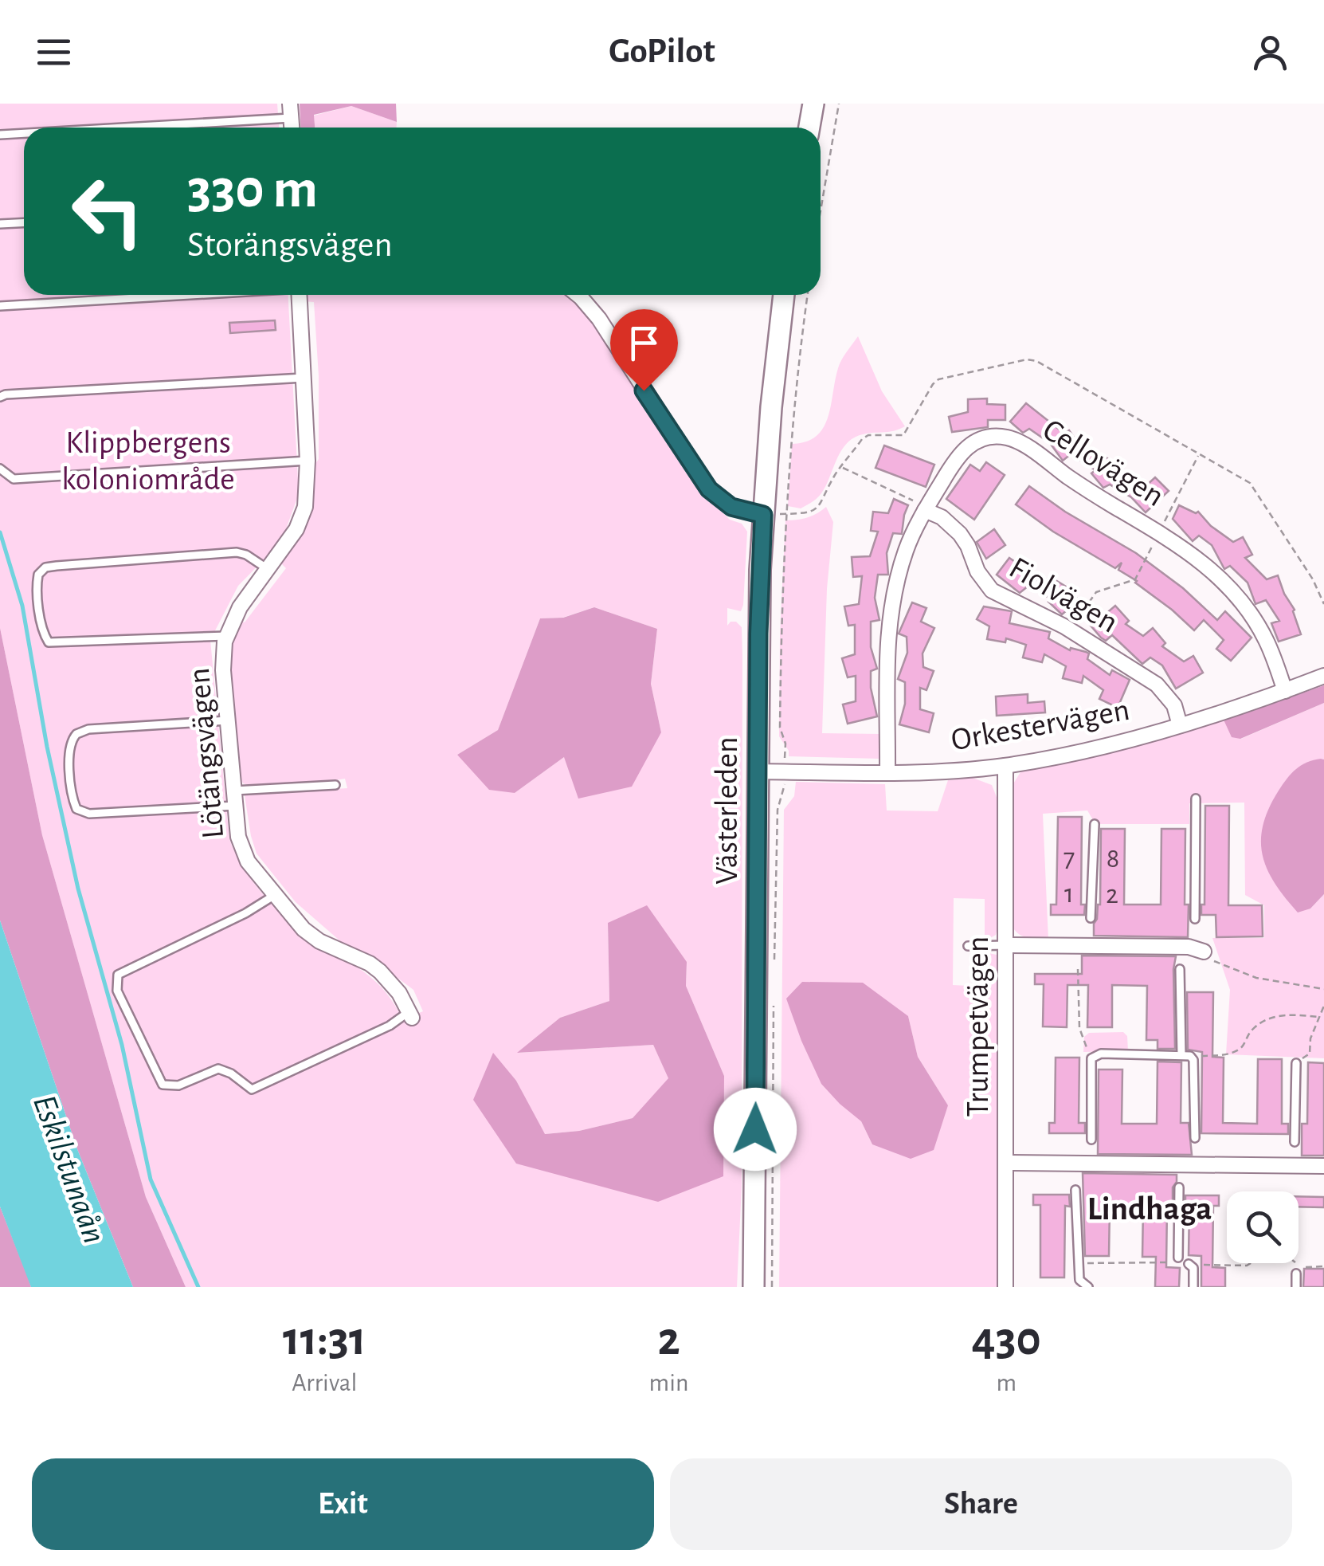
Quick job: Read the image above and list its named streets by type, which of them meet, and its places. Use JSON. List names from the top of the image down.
{
  "streets": {
    "main road": ["Västerleden"],
    "street": [
      "Cellovägen",
      "Fiolvägen",
      "Orkestervägen",
      "Lötängsvägen",
      "Trumpetvägen"
    ]
  },
  "crossings": [
    ["Cellovägen", "Fiolvägen"],
    ["Cellovägen", "Orkestervägen"],
    ["Fiolvägen", "Orkestervägen"],
    ["Orkestervägen", "Västerleden"],
    ["Orkestervägen", "Trumpetvägen"]
  ],
  "districts": ["Lindhaga"],
  "water": ["Eskilstunaån"],
  "parks": ["Klippbergens koloniområde"],
  "house_numbers": [
    "7",
    "8",
    "1",
    "2"
  ],
  "page": {
    "header": "GoPilot",
    "turn": ["330 m", "Storängsvägen"],
    "eta": [
      "11:31",
      "Arrival",
      "2",
      "min",
      "430",
      "m"
    ],
    "buttons": ["Exit", "Share"]
  }
}
